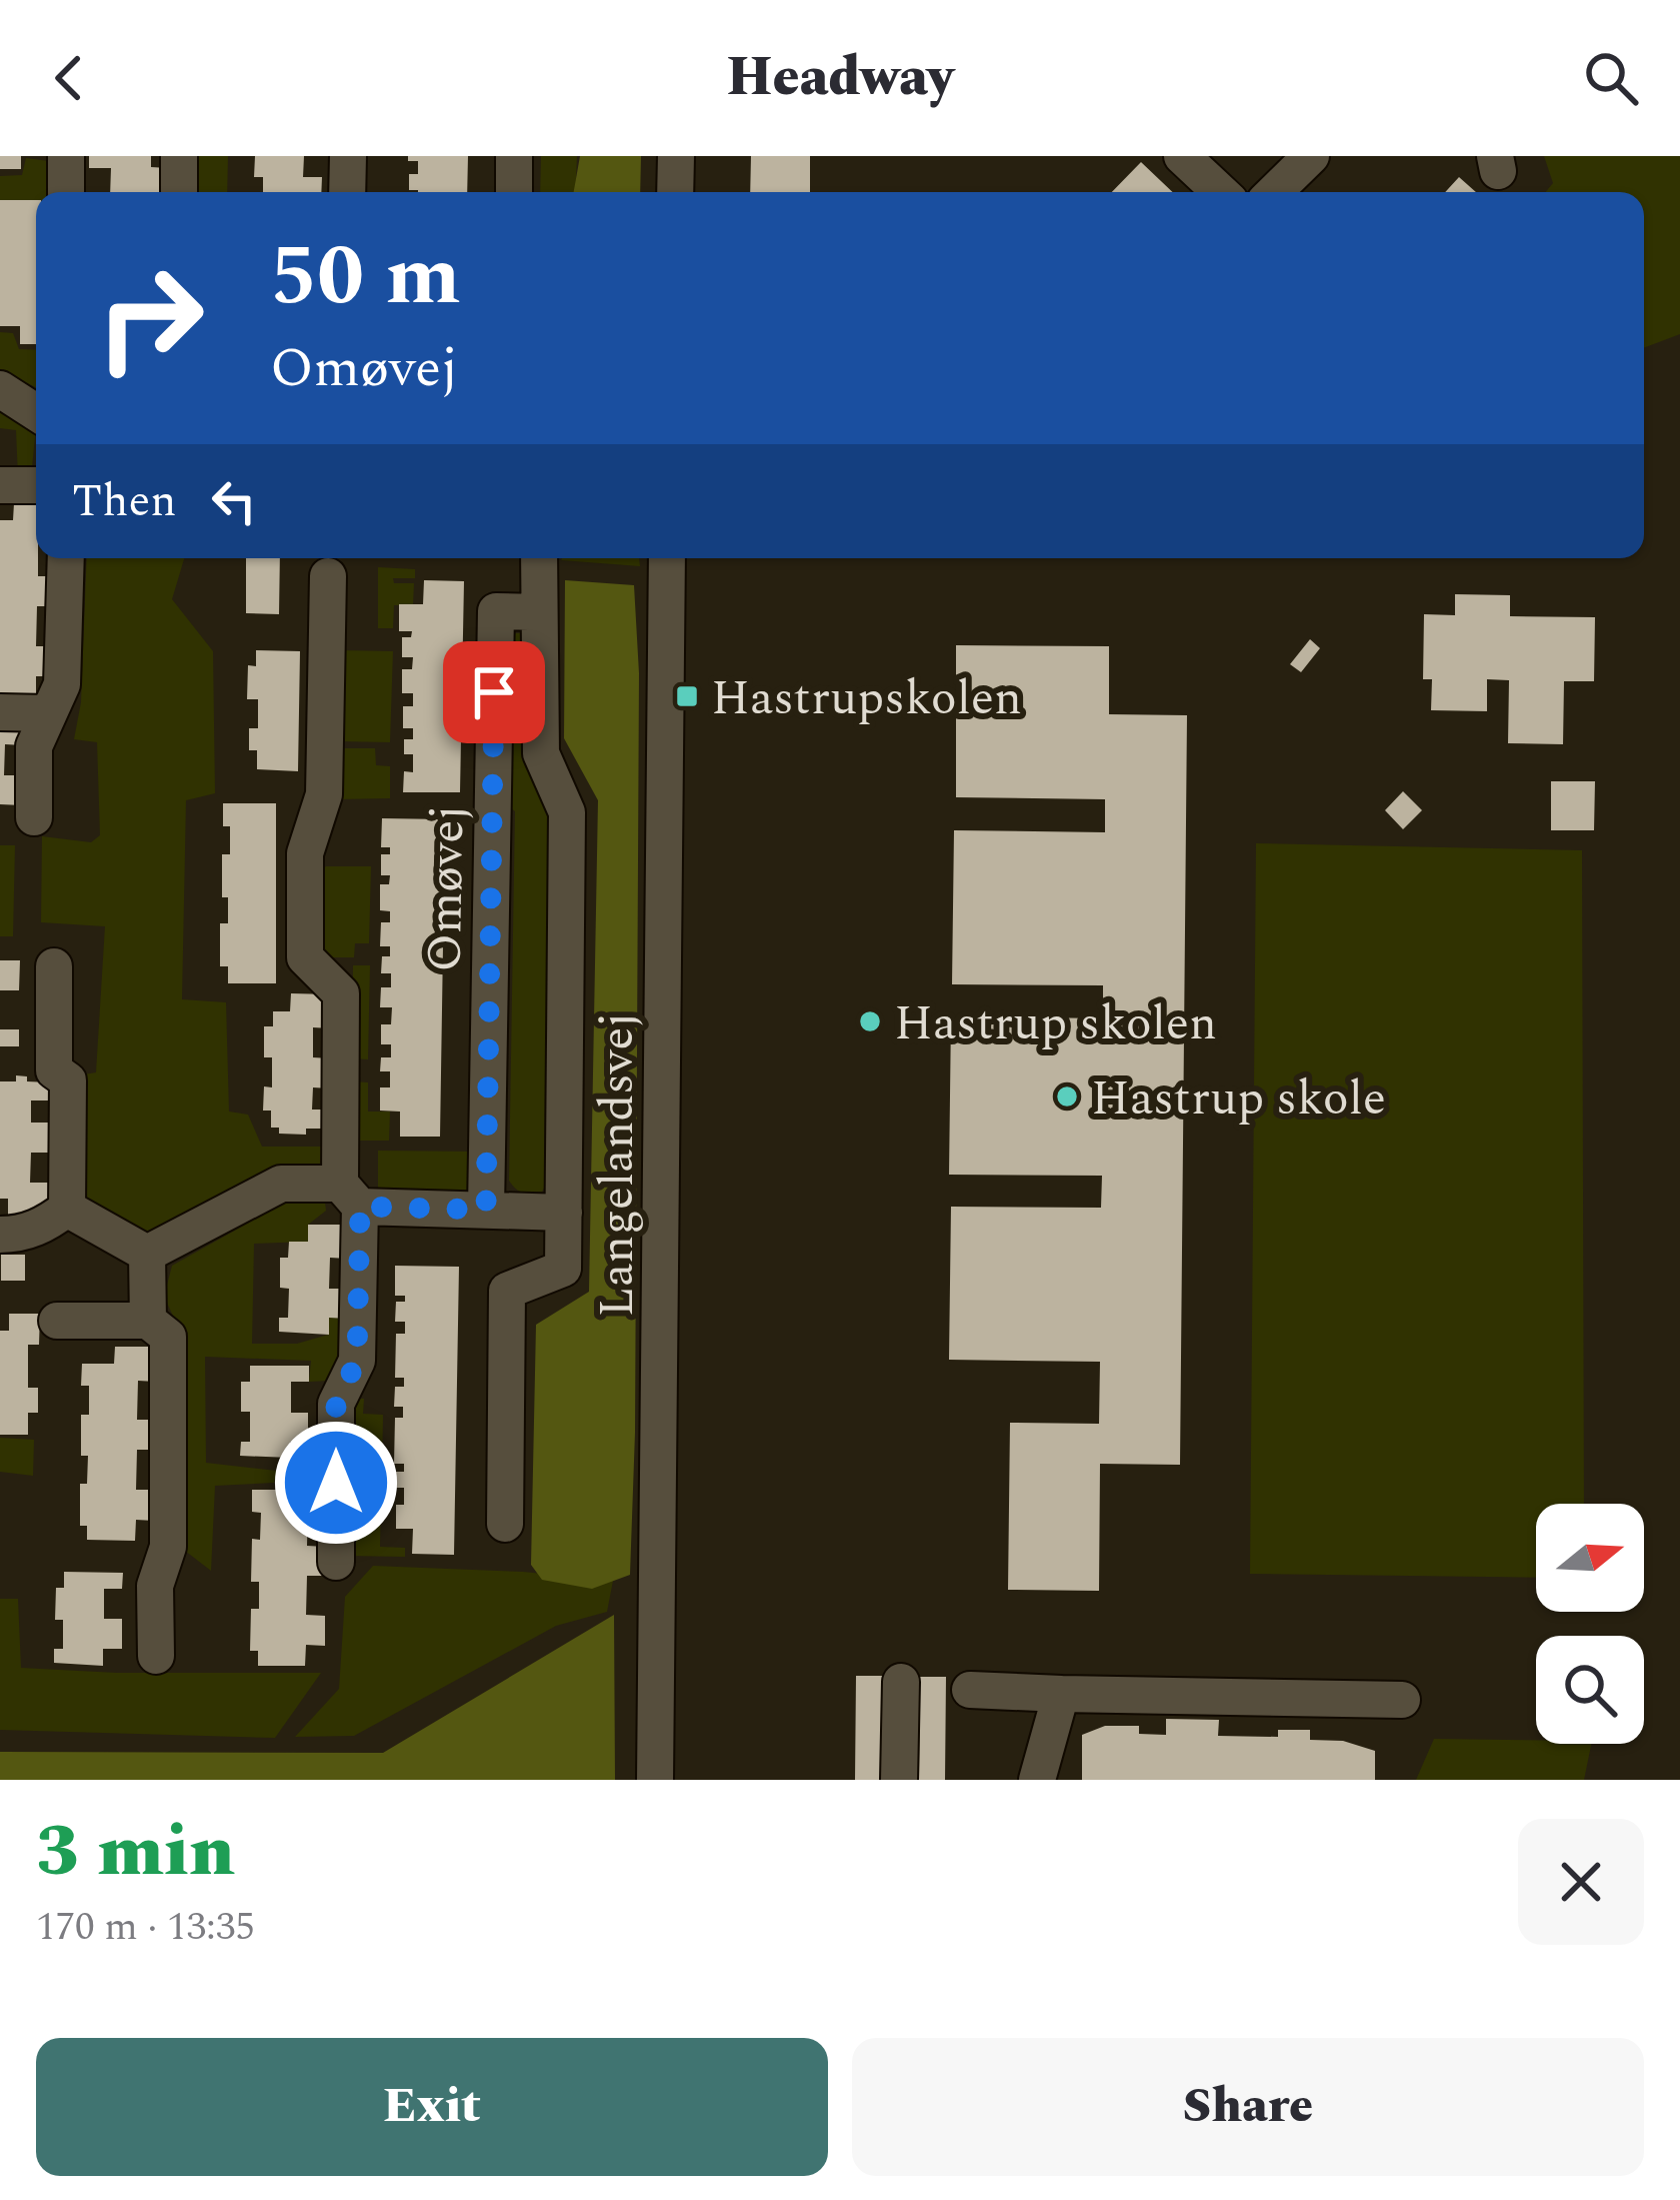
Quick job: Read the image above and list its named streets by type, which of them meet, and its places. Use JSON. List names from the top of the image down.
{
  "streets": {
    "street": ["Omøvej", "Langelandsvej"]
  },
  "places": {
    "transit": ["Hastrupskolen"],
    "other": ["Hastrup skolen", "Hastrup skole"]
  },
  "north": "right",
  "page": {
    "header": "Headway",
    "turn": ["50 m", "Omøvej"],
    "then": "Then",
    "heading": ["3 min", "170 m · 13:35"],
    "buttons": ["Exit", "Share"]
  }
}
